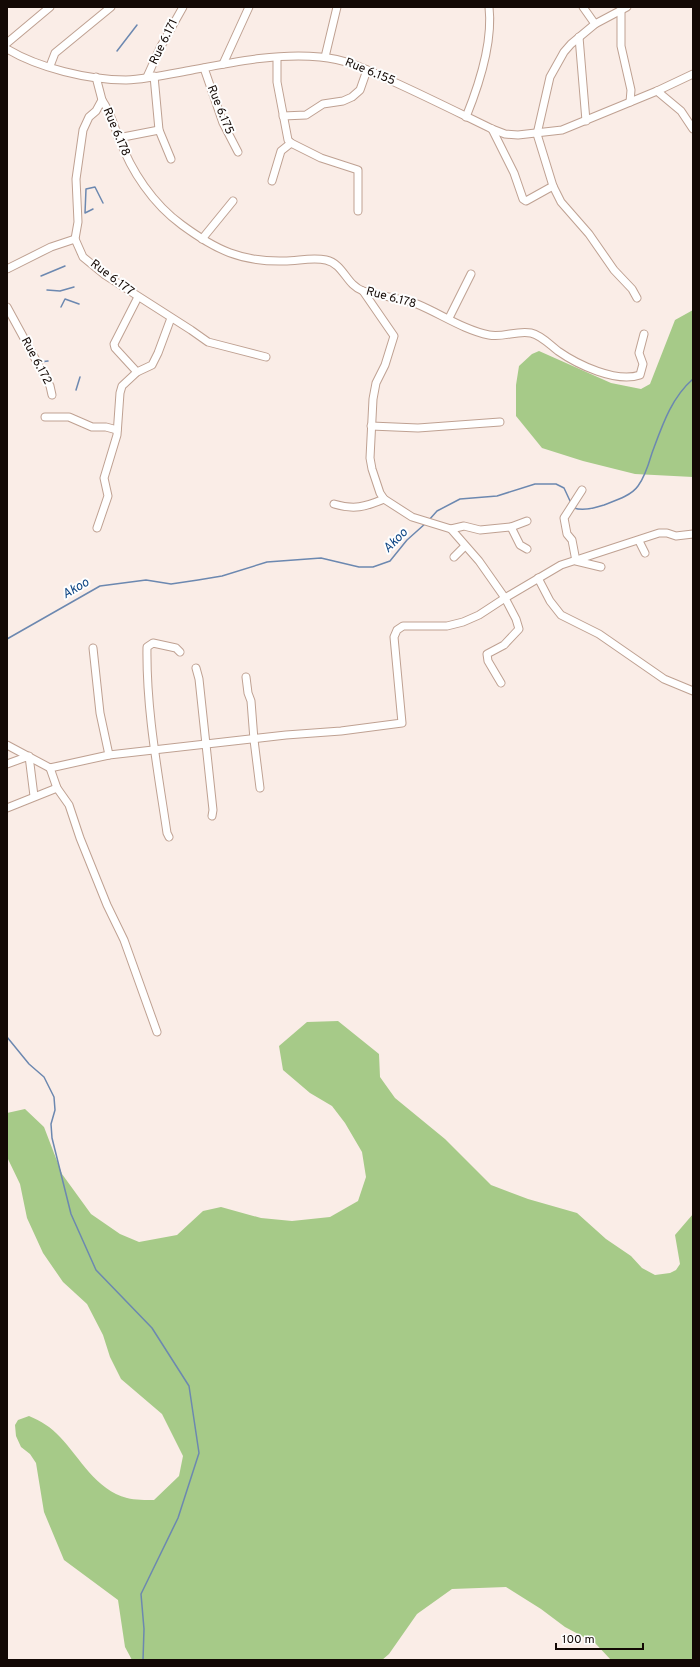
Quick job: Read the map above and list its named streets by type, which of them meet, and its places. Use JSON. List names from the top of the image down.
{
  "streets": {
    "street": [
      "Rue 6.171",
      "Rue 6.155",
      "Rue 6.175",
      "Rue 6.178",
      "Rue 6.177",
      "Rue 6.172"
    ]
  },
  "crossings": [
    ["Rue 6.171", "Rue 6.155"],
    ["Rue 6.155", "Rue 6.175"]
  ],
  "water": ["Akoo"],
  "scale_bar": "100 m"
}
